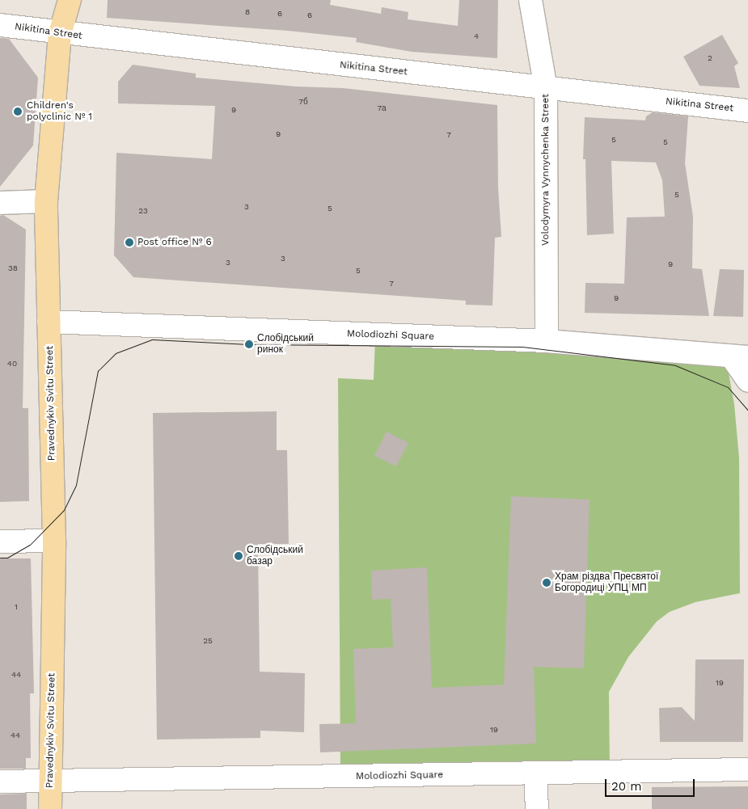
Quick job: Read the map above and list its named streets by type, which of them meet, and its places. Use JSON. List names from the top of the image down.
{
  "streets": {
    "main road": ["Pravednykiv Svitu Street"],
    "street": ["Nikitina Street", "Volodymyra Vynnychenka Street", "Molodiozhi Square"]
  },
  "crossings": [
    ["Nikitina Street", "Volodymyra Vynnychenka Street"],
    ["Nikitina Street", "Pravednykiv Svitu Street"],
    ["Volodymyra Vynnychenka Street", "Molodiozhi Square"],
    ["Molodiozhi Square", "Pravednykiv Svitu Street"]
  ],
  "places": [
    "Children's polyclinic № 1",
    "Post office № 6",
    "Слобідський ринок",
    "Слобідський базар",
    "Храм різдва Пресвятої Богородиці УПЦ МП"
  ],
  "house_numbers": [
    "8",
    "6",
    "6",
    "4",
    "2",
    "7б",
    "7а",
    "9",
    "9",
    "7",
    "5",
    "5",
    "5",
    "3",
    "5",
    "23",
    "3",
    "3",
    "9",
    "38",
    "5",
    "7",
    "9",
    "40",
    "1",
    "25",
    "44",
    "19",
    "19",
    "44"
  ],
  "scale_bar": "20 m"
}
